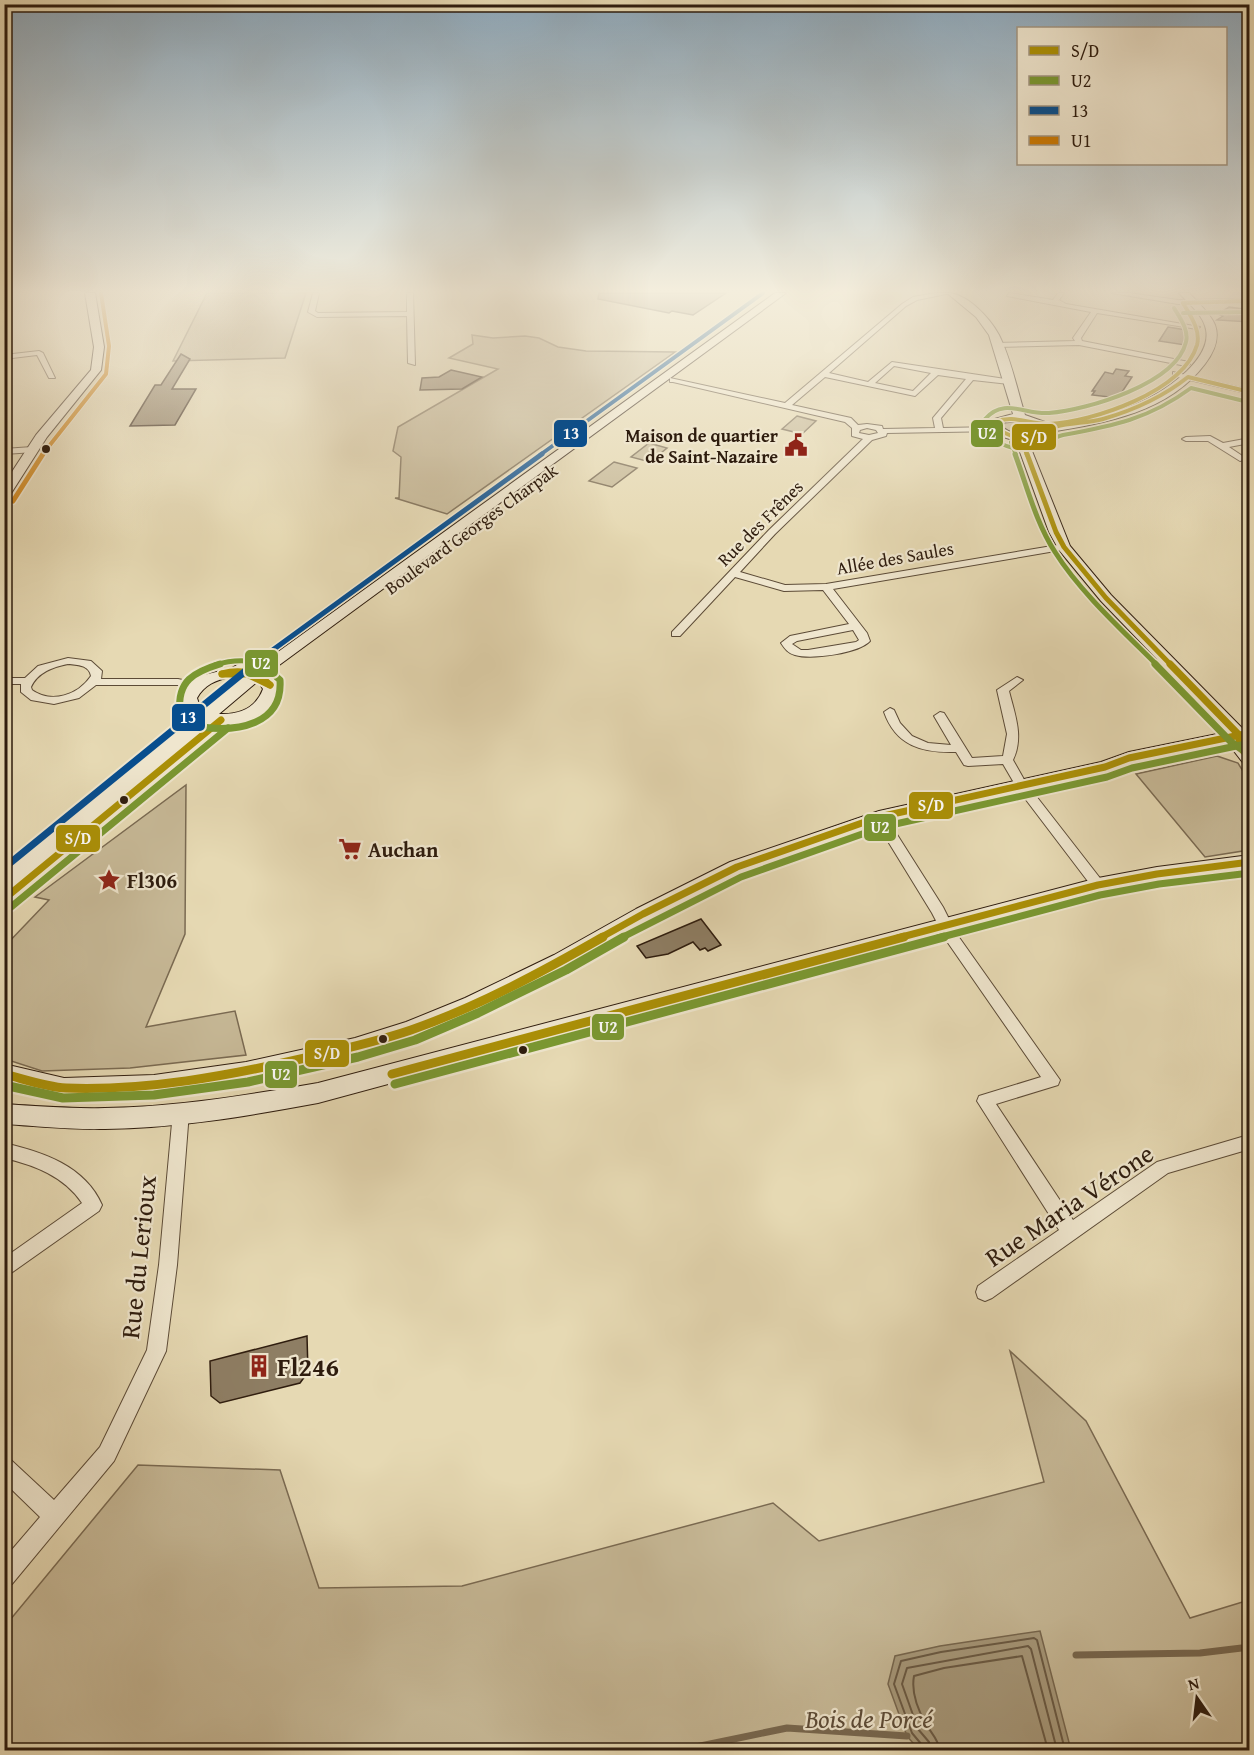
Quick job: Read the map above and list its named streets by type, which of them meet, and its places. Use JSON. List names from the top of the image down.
{
  "streets": {
    "main road": ["Boulevard Georges Charpak"],
    "street": [
      "Rue des Frênes",
      "Allée des Saules",
      "Rue Maria Vérone",
      "Rue du Lerioux"
    ]
  },
  "crossings": [
    ["Rue des Frênes", "Allée des Saules"]
  ],
  "parks": ["Bois de Porcé"],
  "places": {
    "public building": ["Maison de quartier de Saint-Nazaire"],
    "supermarket": ["Auchan"],
    "place": ["Fl306"],
    "building": ["Fl246"]
  },
  "lines": [
    "transit line S/D",
    "transit line U2",
    "transit line 13",
    "transit line U1"
  ],
  "legend": [
    "S/D",
    "U2",
    "13",
    "U1"
  ],
  "north": "top"
}
